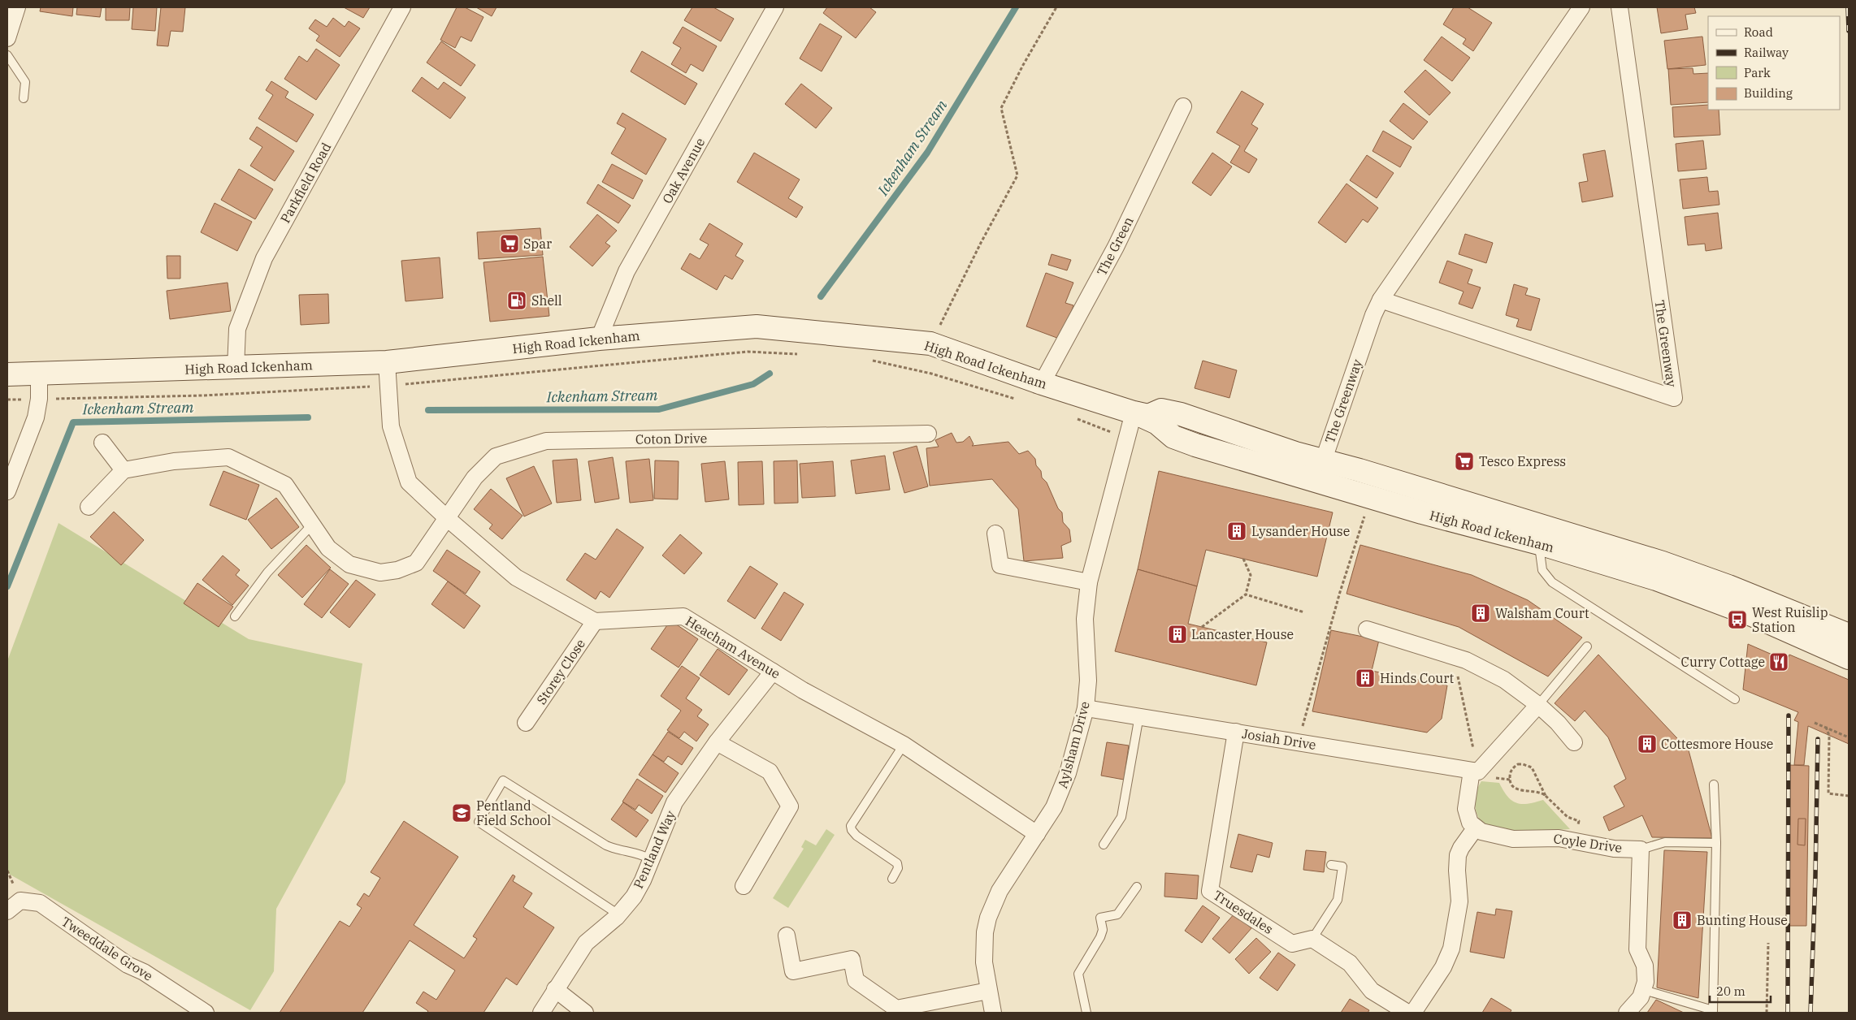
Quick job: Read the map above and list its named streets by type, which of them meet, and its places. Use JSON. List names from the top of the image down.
{
  "streets": {
    "main road": ["High Road Ickenham"],
    "street": [
      "Oak Avenue",
      "Parkfield Road",
      "The Green",
      "The Greenway",
      "Coton Drive",
      "Heacham Avenue",
      "Storey Close",
      "Josiah Drive",
      "Aylsham Drive",
      "Coyle Drive",
      "Pentland Way",
      "Truesdales",
      "Tweeddale Grove"
    ]
  },
  "crossings": [
    ["Oak Avenue", "High Road Ickenham"],
    ["Parkfield Road", "High Road Ickenham"],
    ["The Green", "High Road Ickenham"],
    ["High Road Ickenham", "The Greenway"],
    ["High Road Ickenham", "Aylsham Drive"],
    ["Heacham Avenue", "Storey Close"],
    ["Heacham Avenue", "Aylsham Drive"],
    ["Heacham Avenue", "Pentland Way"],
    ["Josiah Drive", "Aylsham Drive"],
    ["Josiah Drive", "Truesdales"]
  ],
  "water": ["Ickenham Stream"],
  "places": {
    "supermarket": ["Spar", "Tesco Express"],
    "fuel station": ["Shell"],
    "building": [
      "Lysander House",
      "Walsham Court",
      "Lancaster House",
      "Hinds Court",
      "Cottesmore House",
      "Bunting House"
    ],
    "bus stop": ["West Ruislip Station"],
    "restaurant": ["Curry Cottage"],
    "school or university": ["Pentland Field School"]
  },
  "legend": [
    "Road",
    "Railway",
    "Park",
    "Building"
  ],
  "scale_bar": "20 m"
}
